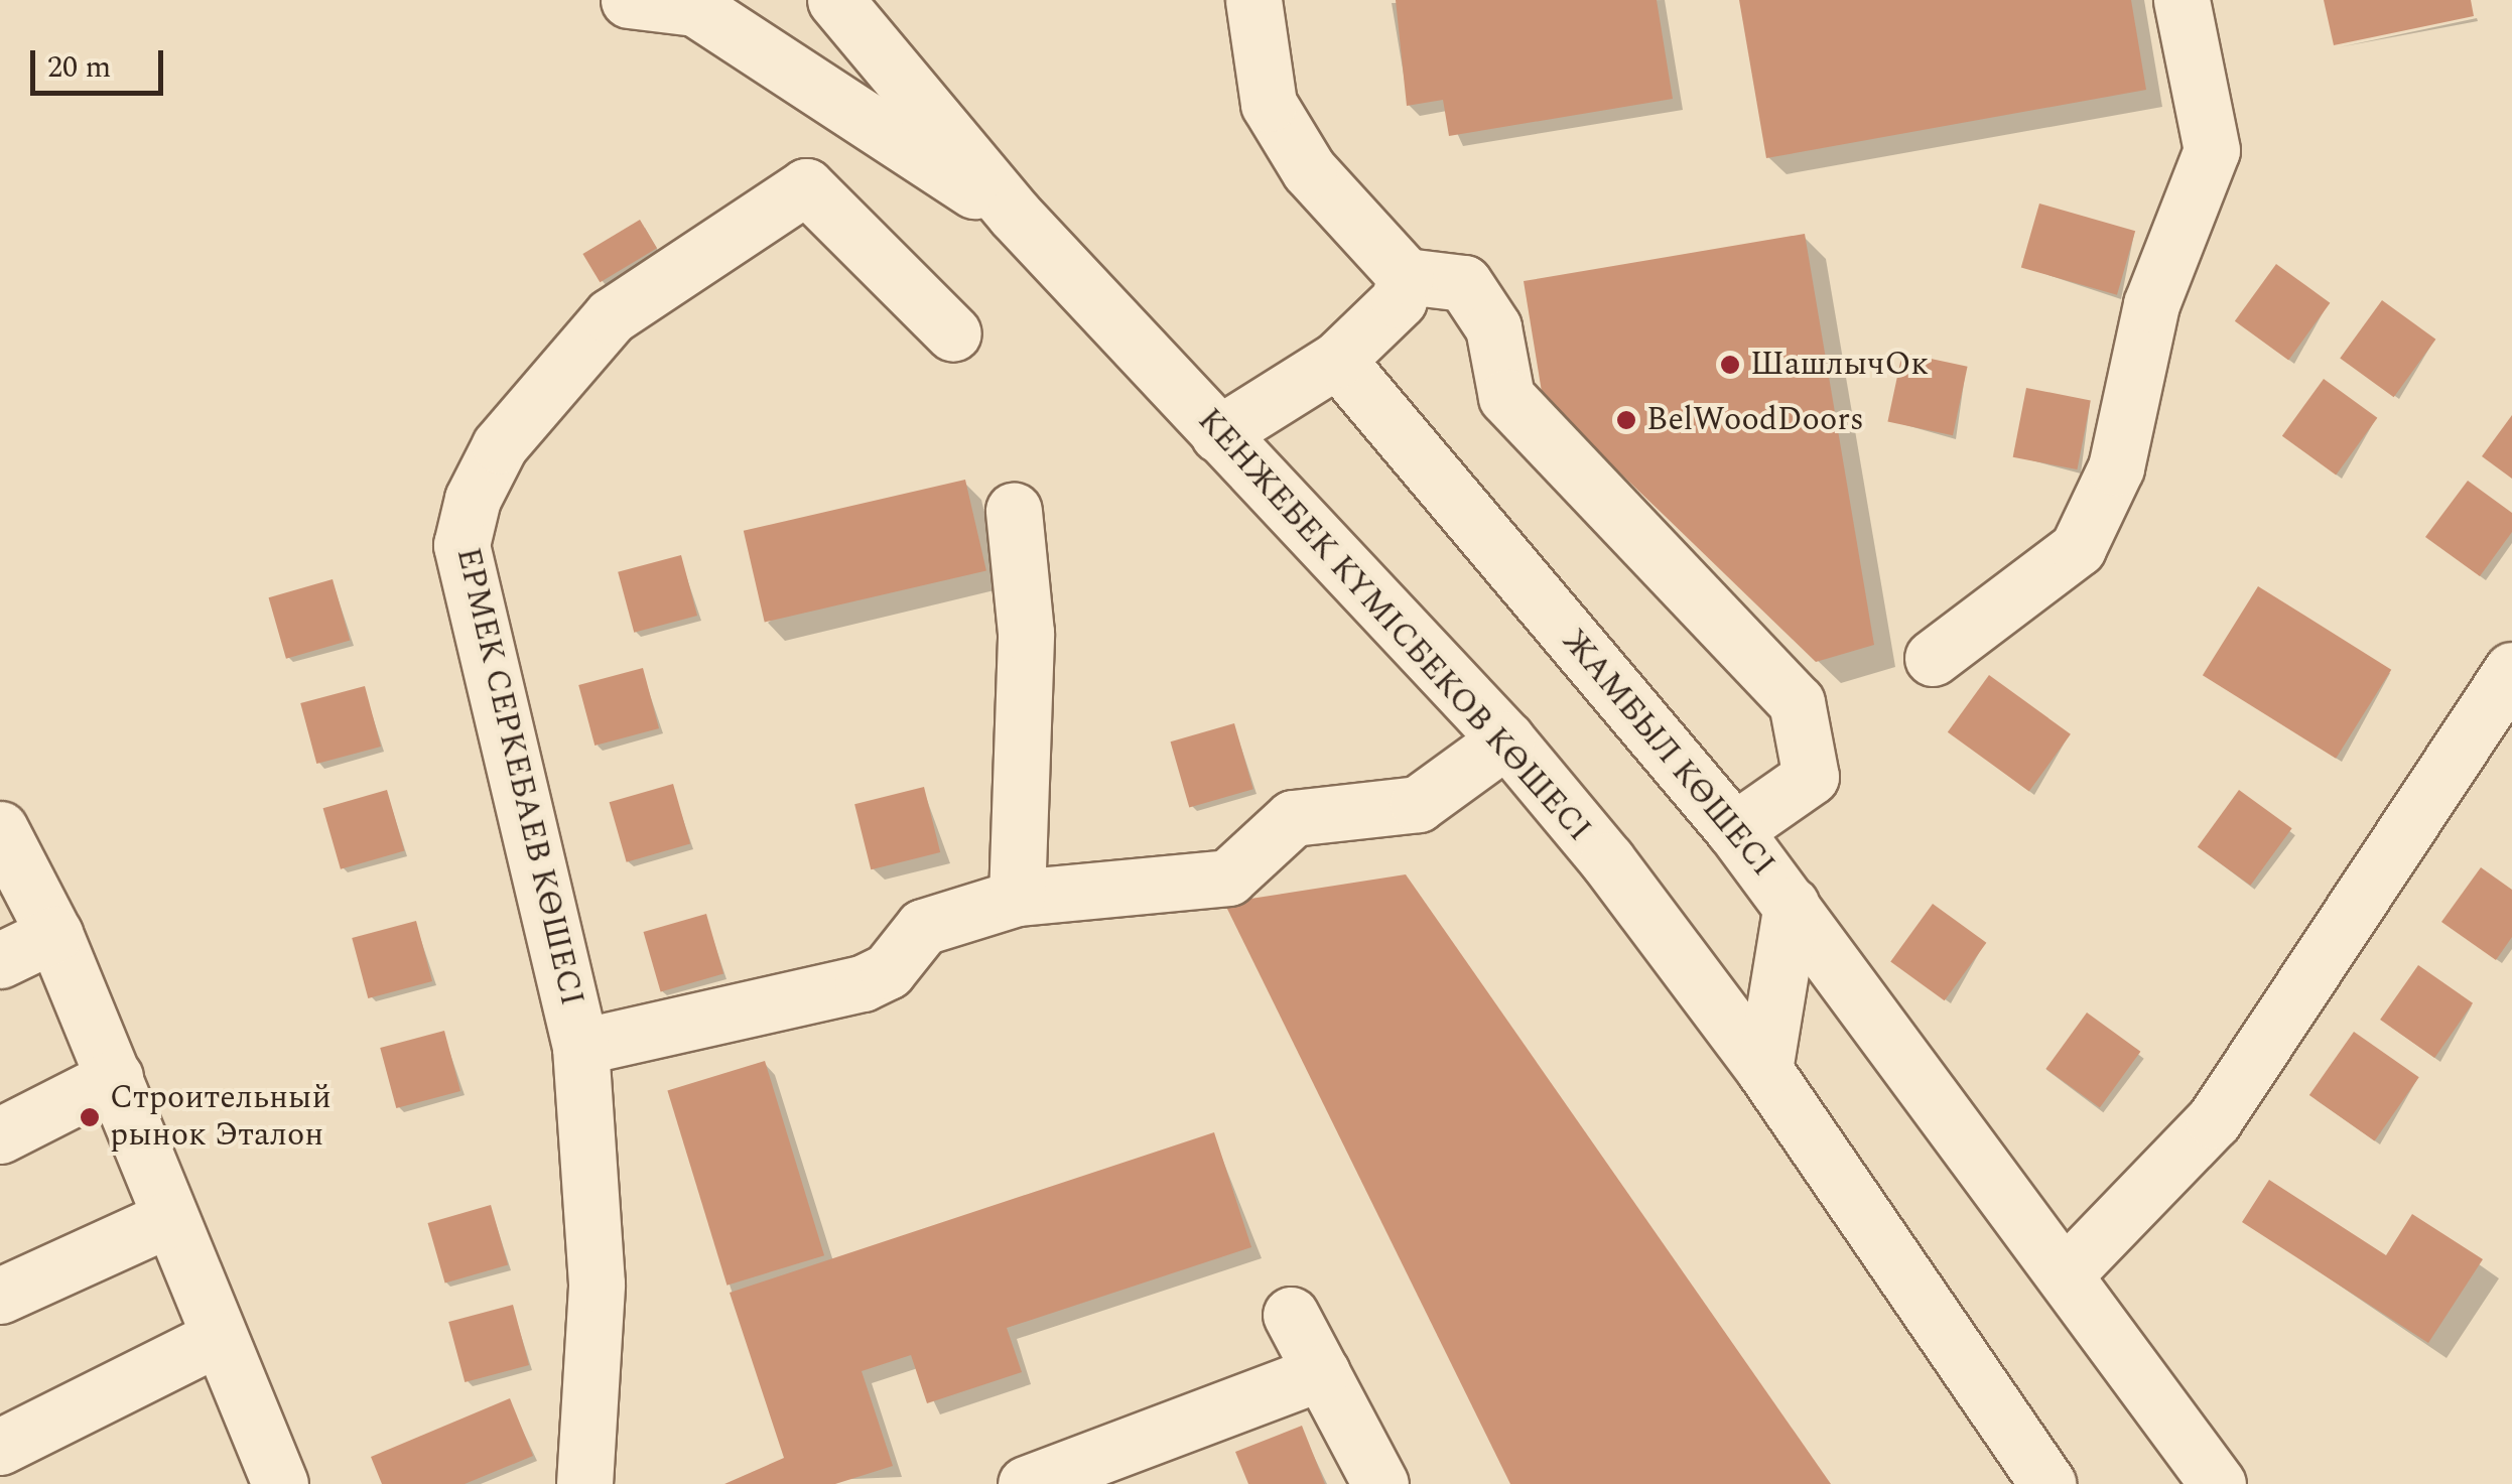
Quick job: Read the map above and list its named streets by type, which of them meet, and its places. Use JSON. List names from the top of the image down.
{
  "streets": {
    "street": ["КЕНЖЕБЕК КҮМІСБЕКОВ КӨШЕСІ", "ЖАМБЫЛ КӨШЕСІ", "ЕРМЕК СЕРКЕБАЕВ КӨШЕСІ"]
  },
  "places": ["ШашлычОк", "BelWoodDoors", "Строительный рынок Эталон"],
  "scale_bar": "20 m"
}
